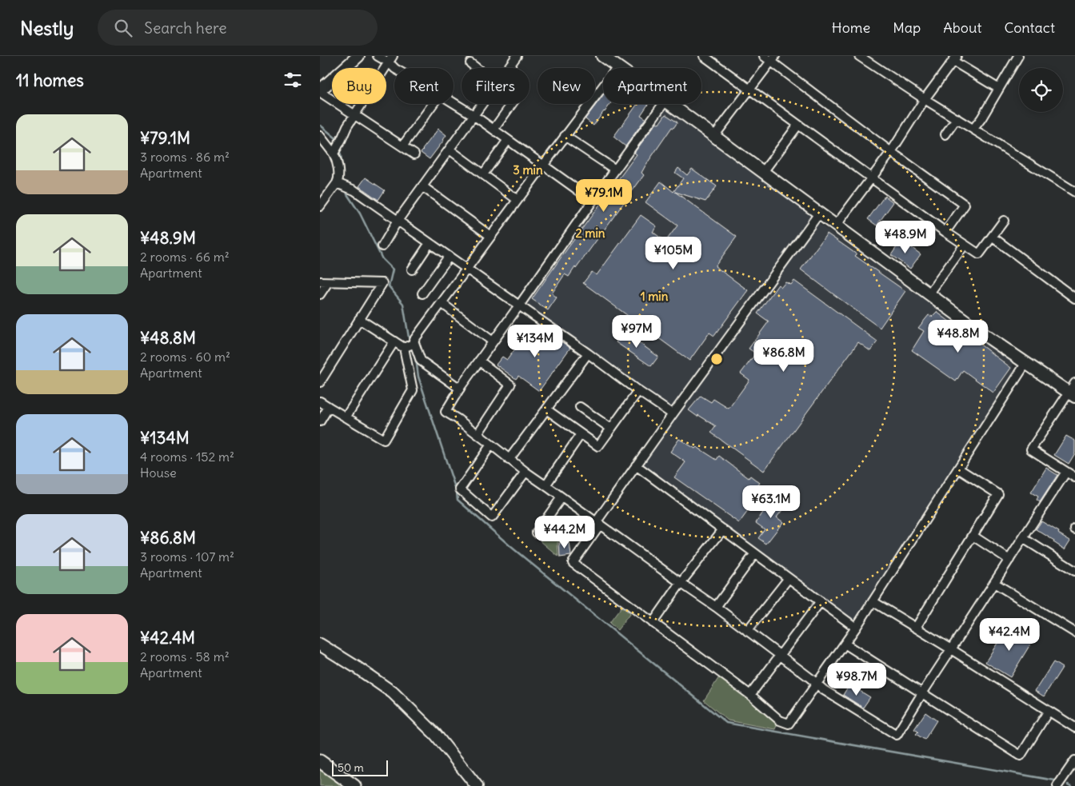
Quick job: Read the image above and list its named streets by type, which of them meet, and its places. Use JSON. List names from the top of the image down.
{
  "scale_bar": "50 m",
  "page": {
    "header": "Nestly",
    "search": "Search here",
    "nav": [
      "Home",
      "Map",
      "About",
      "Contact"
    ],
    "heading": "11 homes",
    "chip": [
      "Buy",
      "Rent",
      "Filters",
      "New",
      "Apartment"
    ],
    "list": [
      {
        "name": "¥79.1M",
        "note": "3 rooms · 86 m² · Apartment"
      },
      {
        "name": "¥48.9M",
        "note": "2 rooms · 66 m² · Apartment"
      },
      {
        "name": "¥48.8M",
        "note": "2 rooms · 60 m² · Apartment"
      },
      {
        "name": "¥134M",
        "note": "4 rooms · 152 m² · House"
      },
      {
        "name": "¥86.8M",
        "note": "3 rooms · 107 m² · Apartment"
      },
      {
        "name": "¥42.4M",
        "note": "2 rooms · 58 m² · Apartment"
      }
    ],
    "price": [
      "¥79.1M",
      "¥48.9M",
      "¥105M",
      "¥97M",
      "¥48.8M",
      "¥134M",
      "¥86.8M",
      "¥63.1M",
      "¥44.2M",
      "¥42.4M",
      "¥98.7M"
    ],
    "scale": "50 m"
  },
  "rings": ["3 min", "2 min", "1 min"]
}
